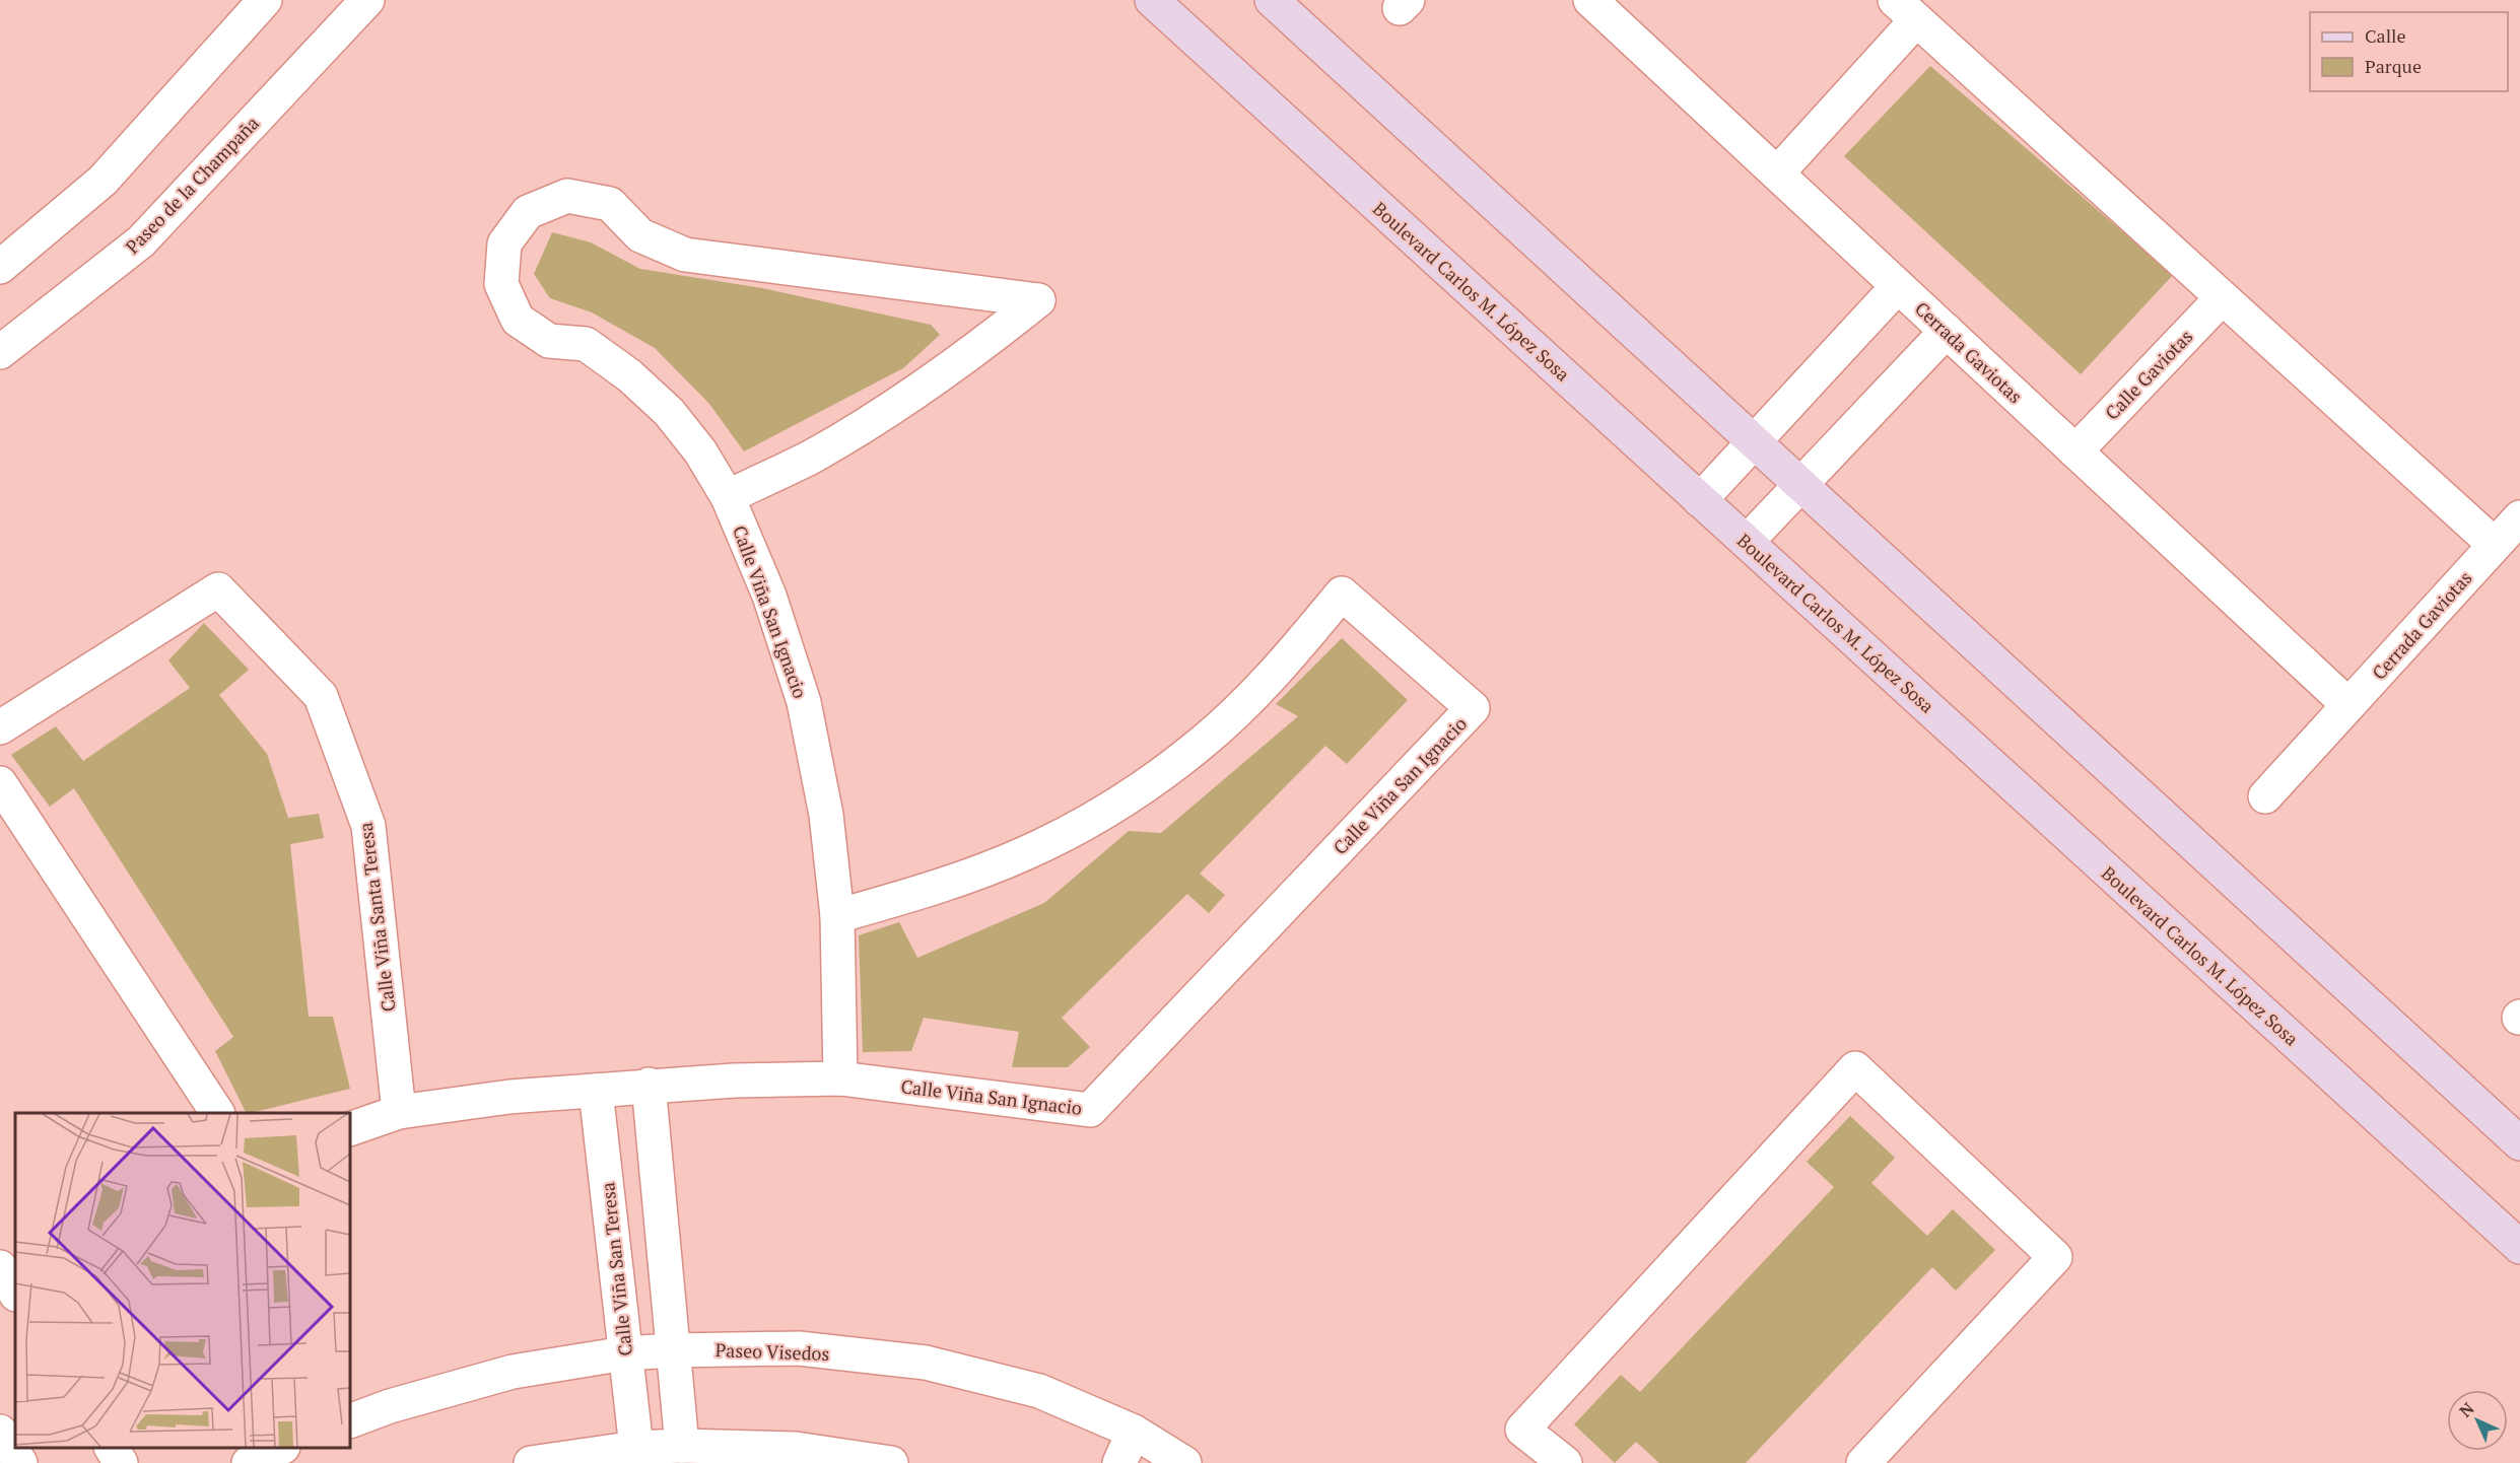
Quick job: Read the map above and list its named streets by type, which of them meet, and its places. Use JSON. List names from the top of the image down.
{
  "streets": {
    "street": [
      "Paseo de la Champaña",
      "Boulevard Carlos M. López Sosa",
      "Cerrada Gaviotas",
      "Calle Gaviotas",
      "Calle Viña San Ignacio",
      "Calle Viña Santa Teresa",
      "Calle Viña San Teresa",
      "Paseo Visedos"
    ]
  },
  "crossings": [
    ["Cerrada Gaviotas", "Calle Gaviotas"],
    ["Calle Viña San Ignacio", "Calle Viña San Teresa"],
    ["Calle Viña San Teresa", "Paseo Visedos"]
  ],
  "legend": ["Calle", "Parque"],
  "north": "top left"
}
